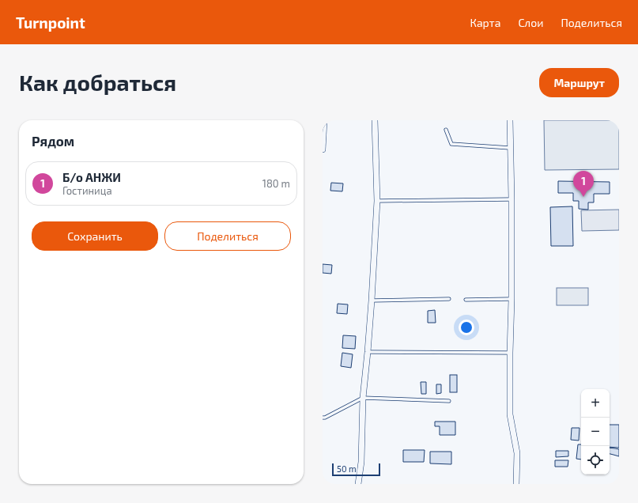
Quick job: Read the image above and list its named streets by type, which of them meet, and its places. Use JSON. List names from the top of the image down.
{
  "scale_bar": "50 m",
  "page": {
    "header": "Turnpoint",
    "nav": ["Карта", "Слои", "Поделиться"],
    "buttons": [
      "Маршрут",
      ["Сохранить", "Поделиться"]
    ],
    "title": "Как добраться",
    "heading": "Рядом",
    "list": [
      {
        "mark": "1",
        "name": "Б/о АНЖИ",
        "note": "Гостиница",
        "value": "180 m"
      }
    ],
    "pins": "1",
    "map_buttons": ["+", "−"],
    "scale": "50 m"
  }
}
